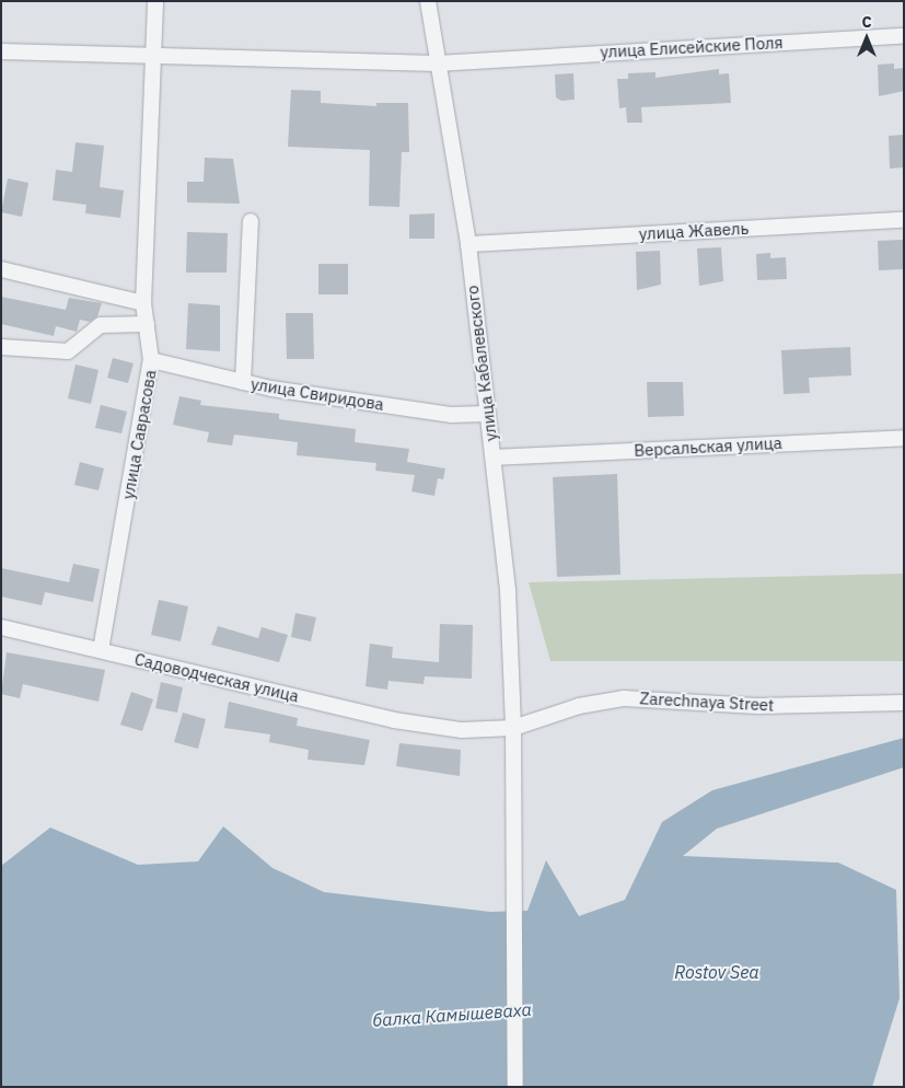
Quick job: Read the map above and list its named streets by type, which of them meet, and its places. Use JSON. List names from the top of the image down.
{
  "streets": {
    "street": [
      "улица Елисейские Поля",
      "улица Жавель",
      "улица Кабалевского",
      "улица Свиридова",
      "улица Саврасова",
      "Версальская улица",
      "Садоводческая улица",
      "Zarechnaya Street"
    ]
  },
  "crossings": [
    ["улица Елисейские Поля", "улица Кабалевского"],
    ["улица Елисейские Поля", "улица Саврасова"],
    ["улица Жавель", "улица Кабалевского"],
    ["улица Кабалевского", "улица Свиридова"],
    ["улица Кабалевского", "Версальская улица"],
    ["улица Кабалевского", "Садоводческая улица"],
    ["улица Кабалевского", "Zarechnaya Street"],
    ["улица Свиридова", "улица Саврасова"],
    ["улица Саврасова", "Садоводческая улица"],
    ["Садоводческая улица", "Zarechnaya Street"]
  ],
  "water": ["Rostov Sea", "балка Камышеваха"],
  "north": "top"
}
